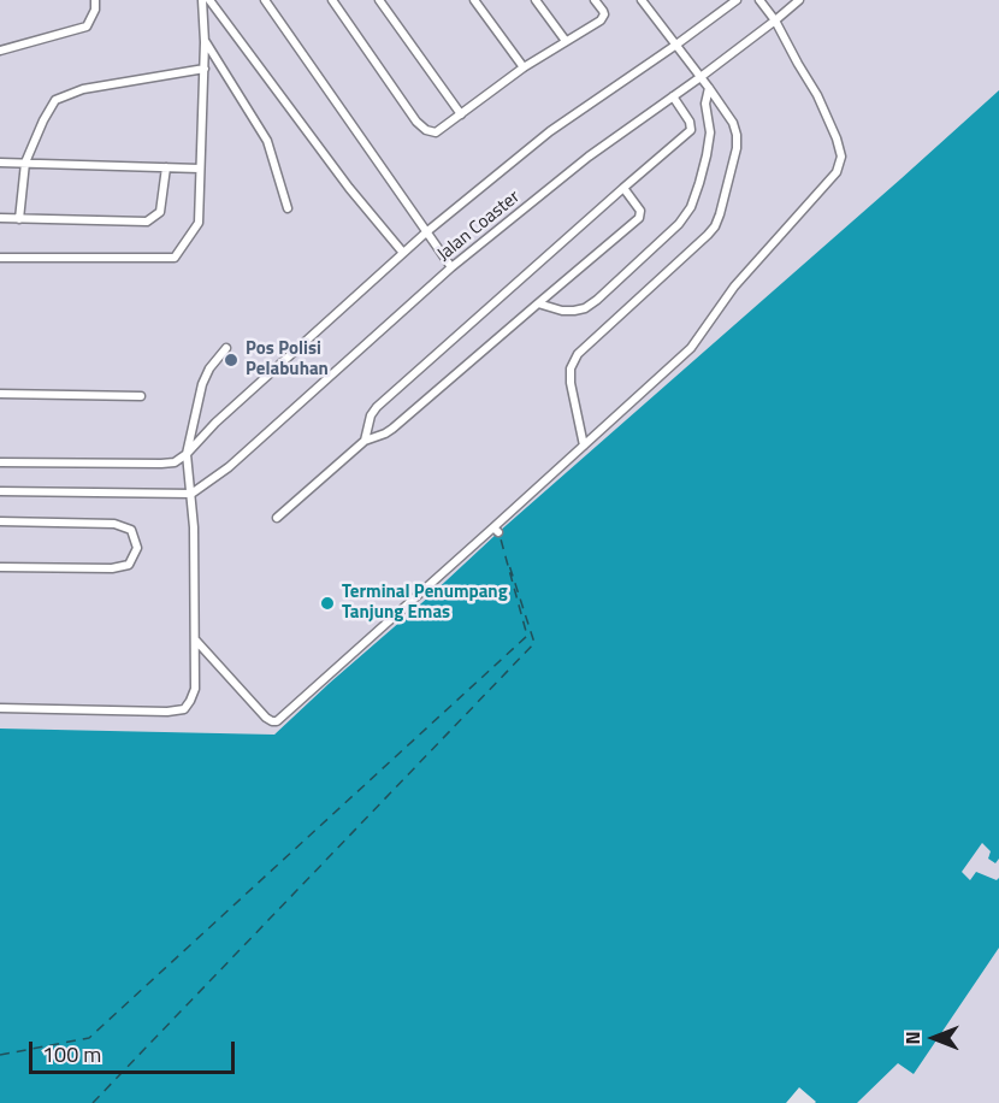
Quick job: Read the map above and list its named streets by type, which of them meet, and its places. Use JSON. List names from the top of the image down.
{
  "streets": {
    "lane": ["Jalan Coaster"]
  },
  "places": ["Pos Polisi Pelabuhan", "Terminal Penumpang Tanjung Emas"],
  "scale_bar": "100 m",
  "north": "left"
}
